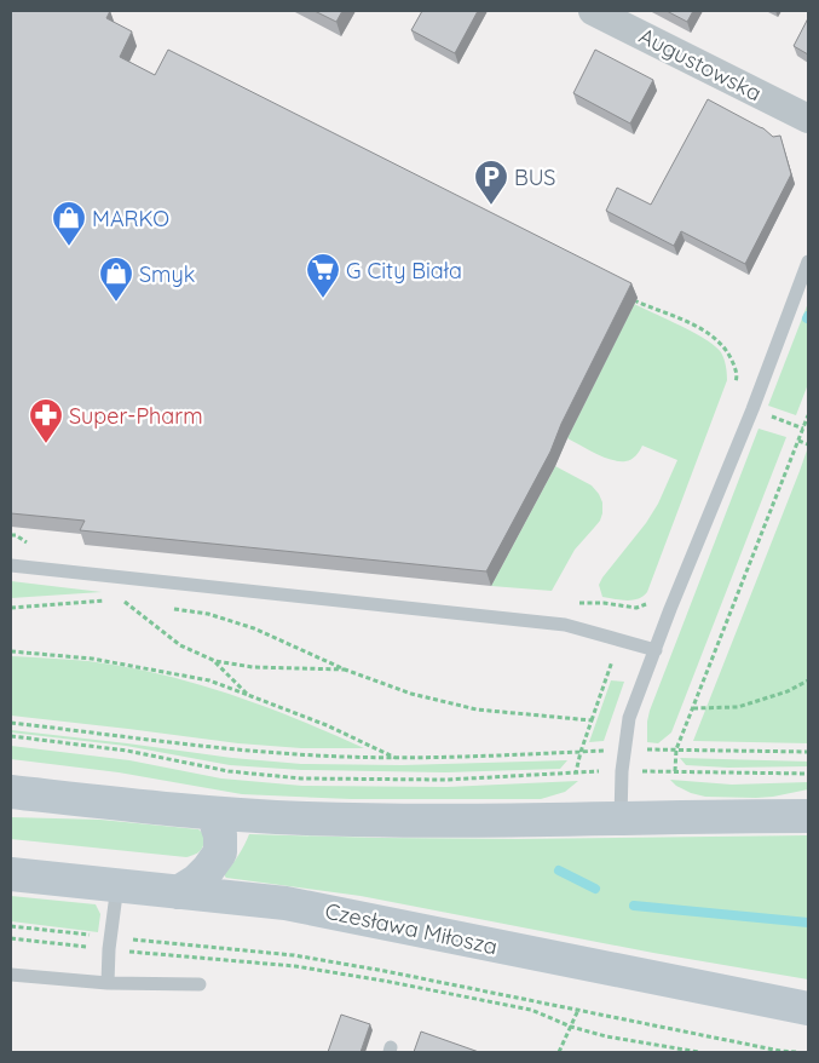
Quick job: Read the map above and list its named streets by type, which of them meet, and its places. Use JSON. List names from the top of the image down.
{
  "streets": {
    "main road": ["Czesława Miłosza"],
    "street": ["Augustowska"]
  },
  "places": {
    "parking": ["BUS"],
    "shop": ["MARKO", "Smyk"],
    "supermarket": ["G City Biała"],
    "pharmacy": ["Super-Pharm"]
  }
}
